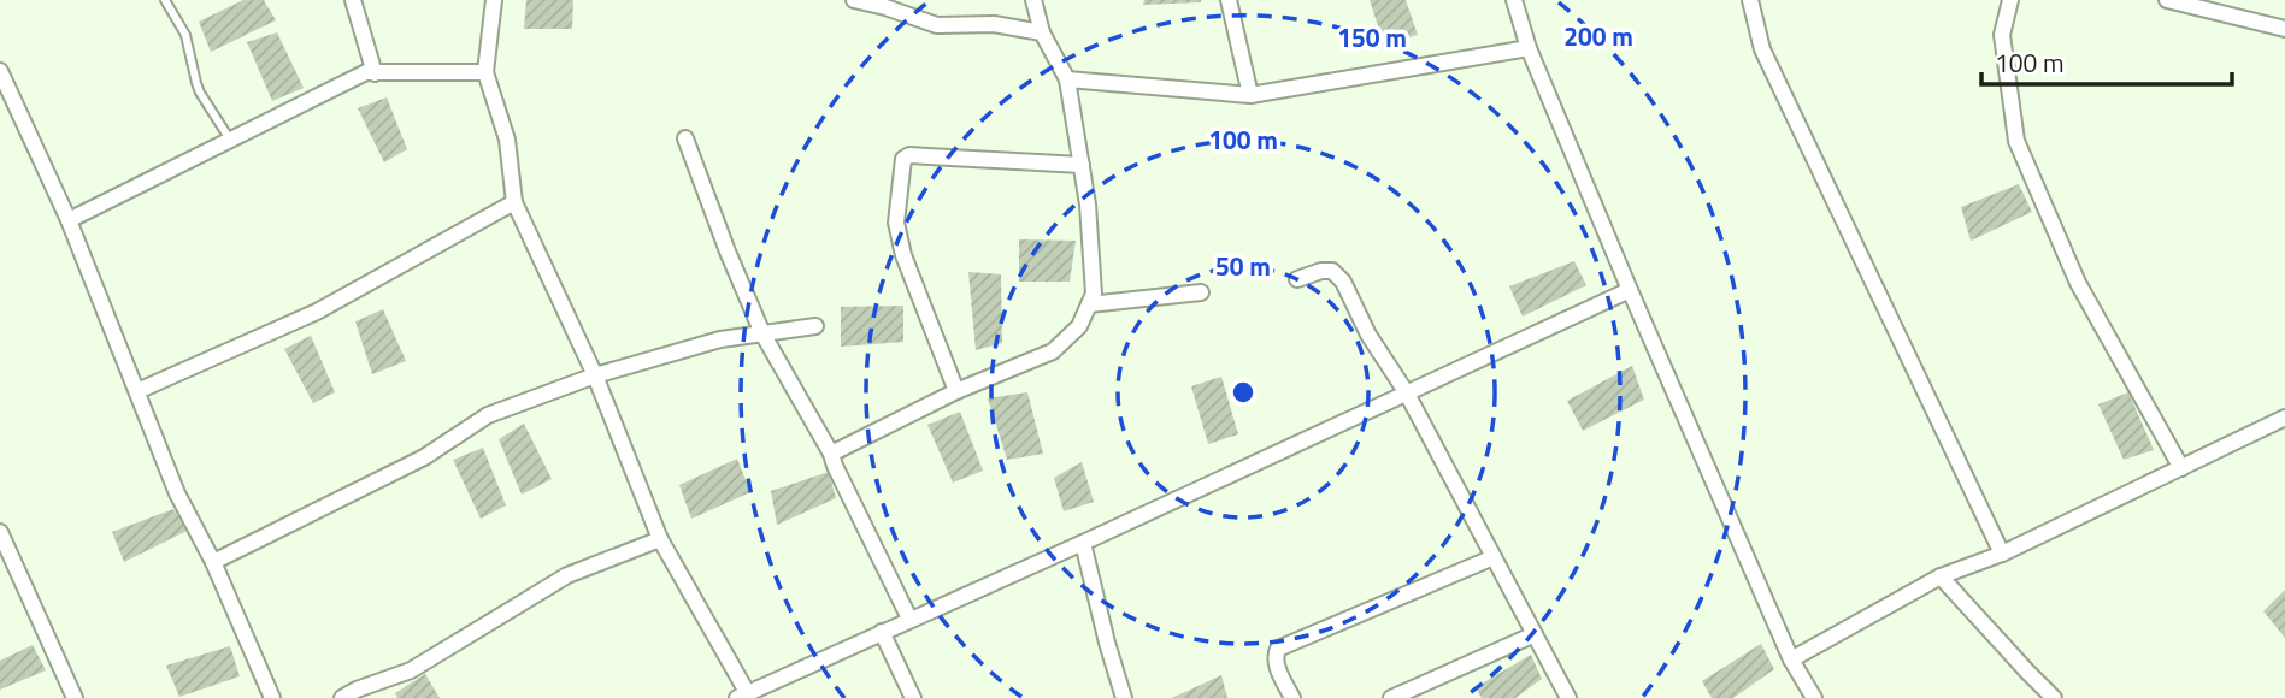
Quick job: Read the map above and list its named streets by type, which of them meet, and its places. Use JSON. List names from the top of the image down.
{
  "scale_bar": "100 m",
  "rings": [
    "200 m",
    "150 m",
    "100 m",
    "50 m"
  ]
}
